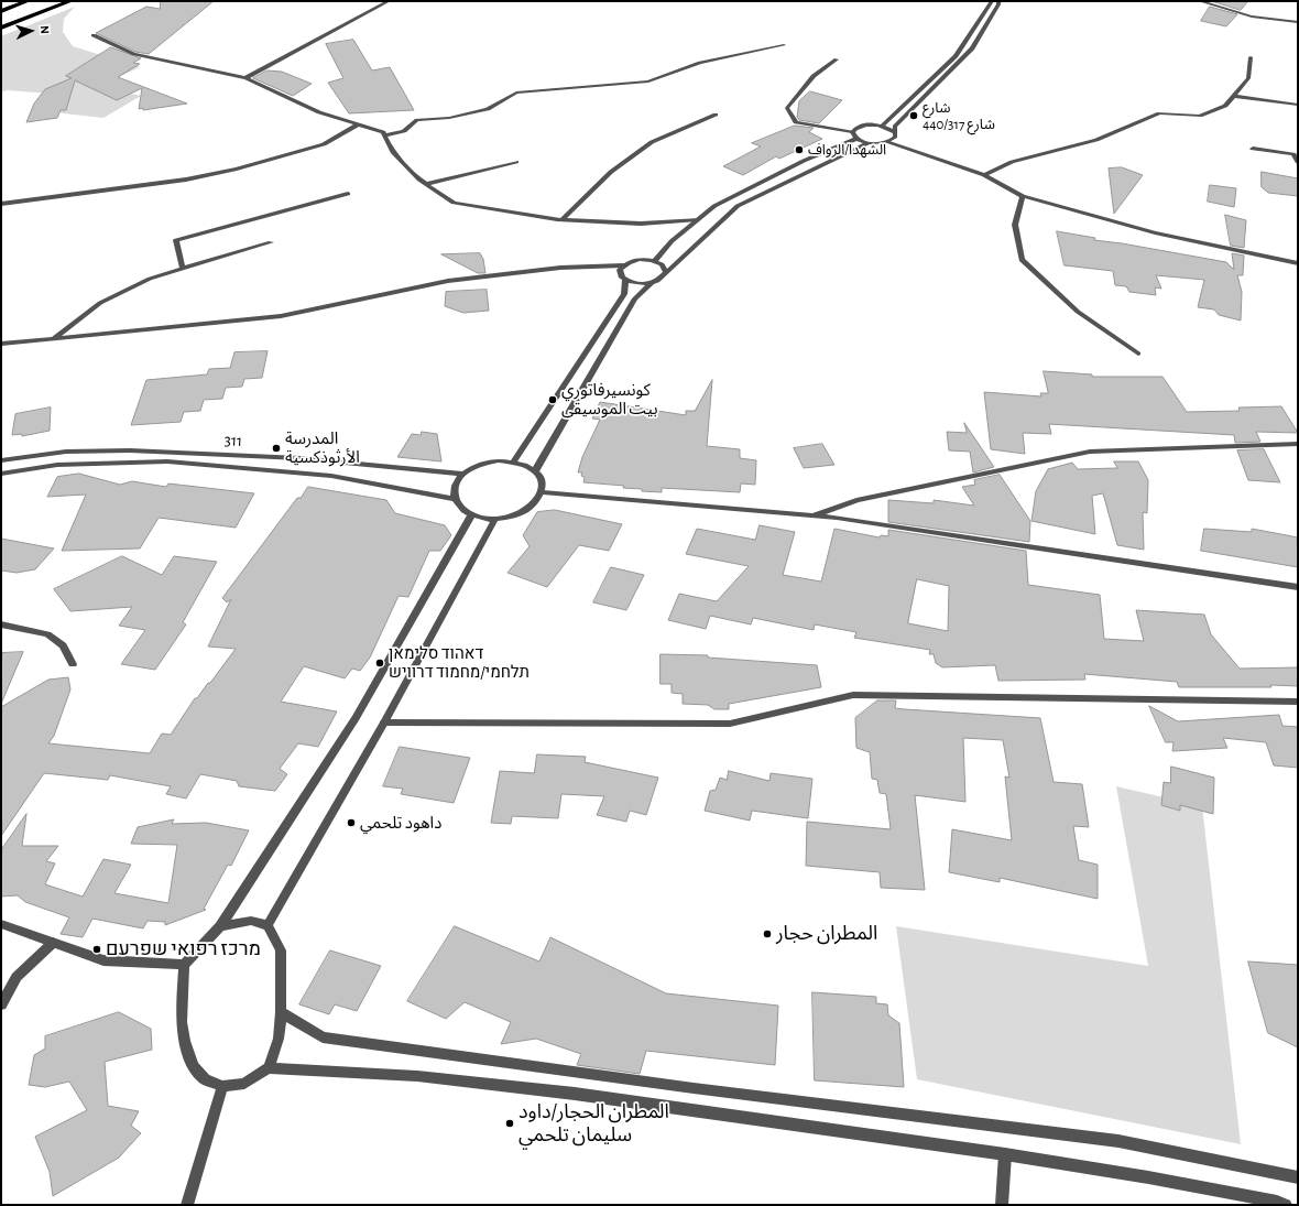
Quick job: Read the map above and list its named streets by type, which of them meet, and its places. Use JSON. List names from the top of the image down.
{
  "streets": {
    "street": ["311"]
  },
  "places": [
    "شارع 440/شارع 317",
    "الشهدا/الرواف",
    "كونسيرفاتوري بيت الموسيقى",
    "المدرسة الأرثوذكسية",
    "דאהוד סלימאן תלחמי/מחמוד דרוויש",
    "داهود تلحمي",
    "المطران حجار",
    "מרכז רפואי שפרעם",
    "المطران الحجار/داود سليمان تلحمي"
  ],
  "north": "right"
}
